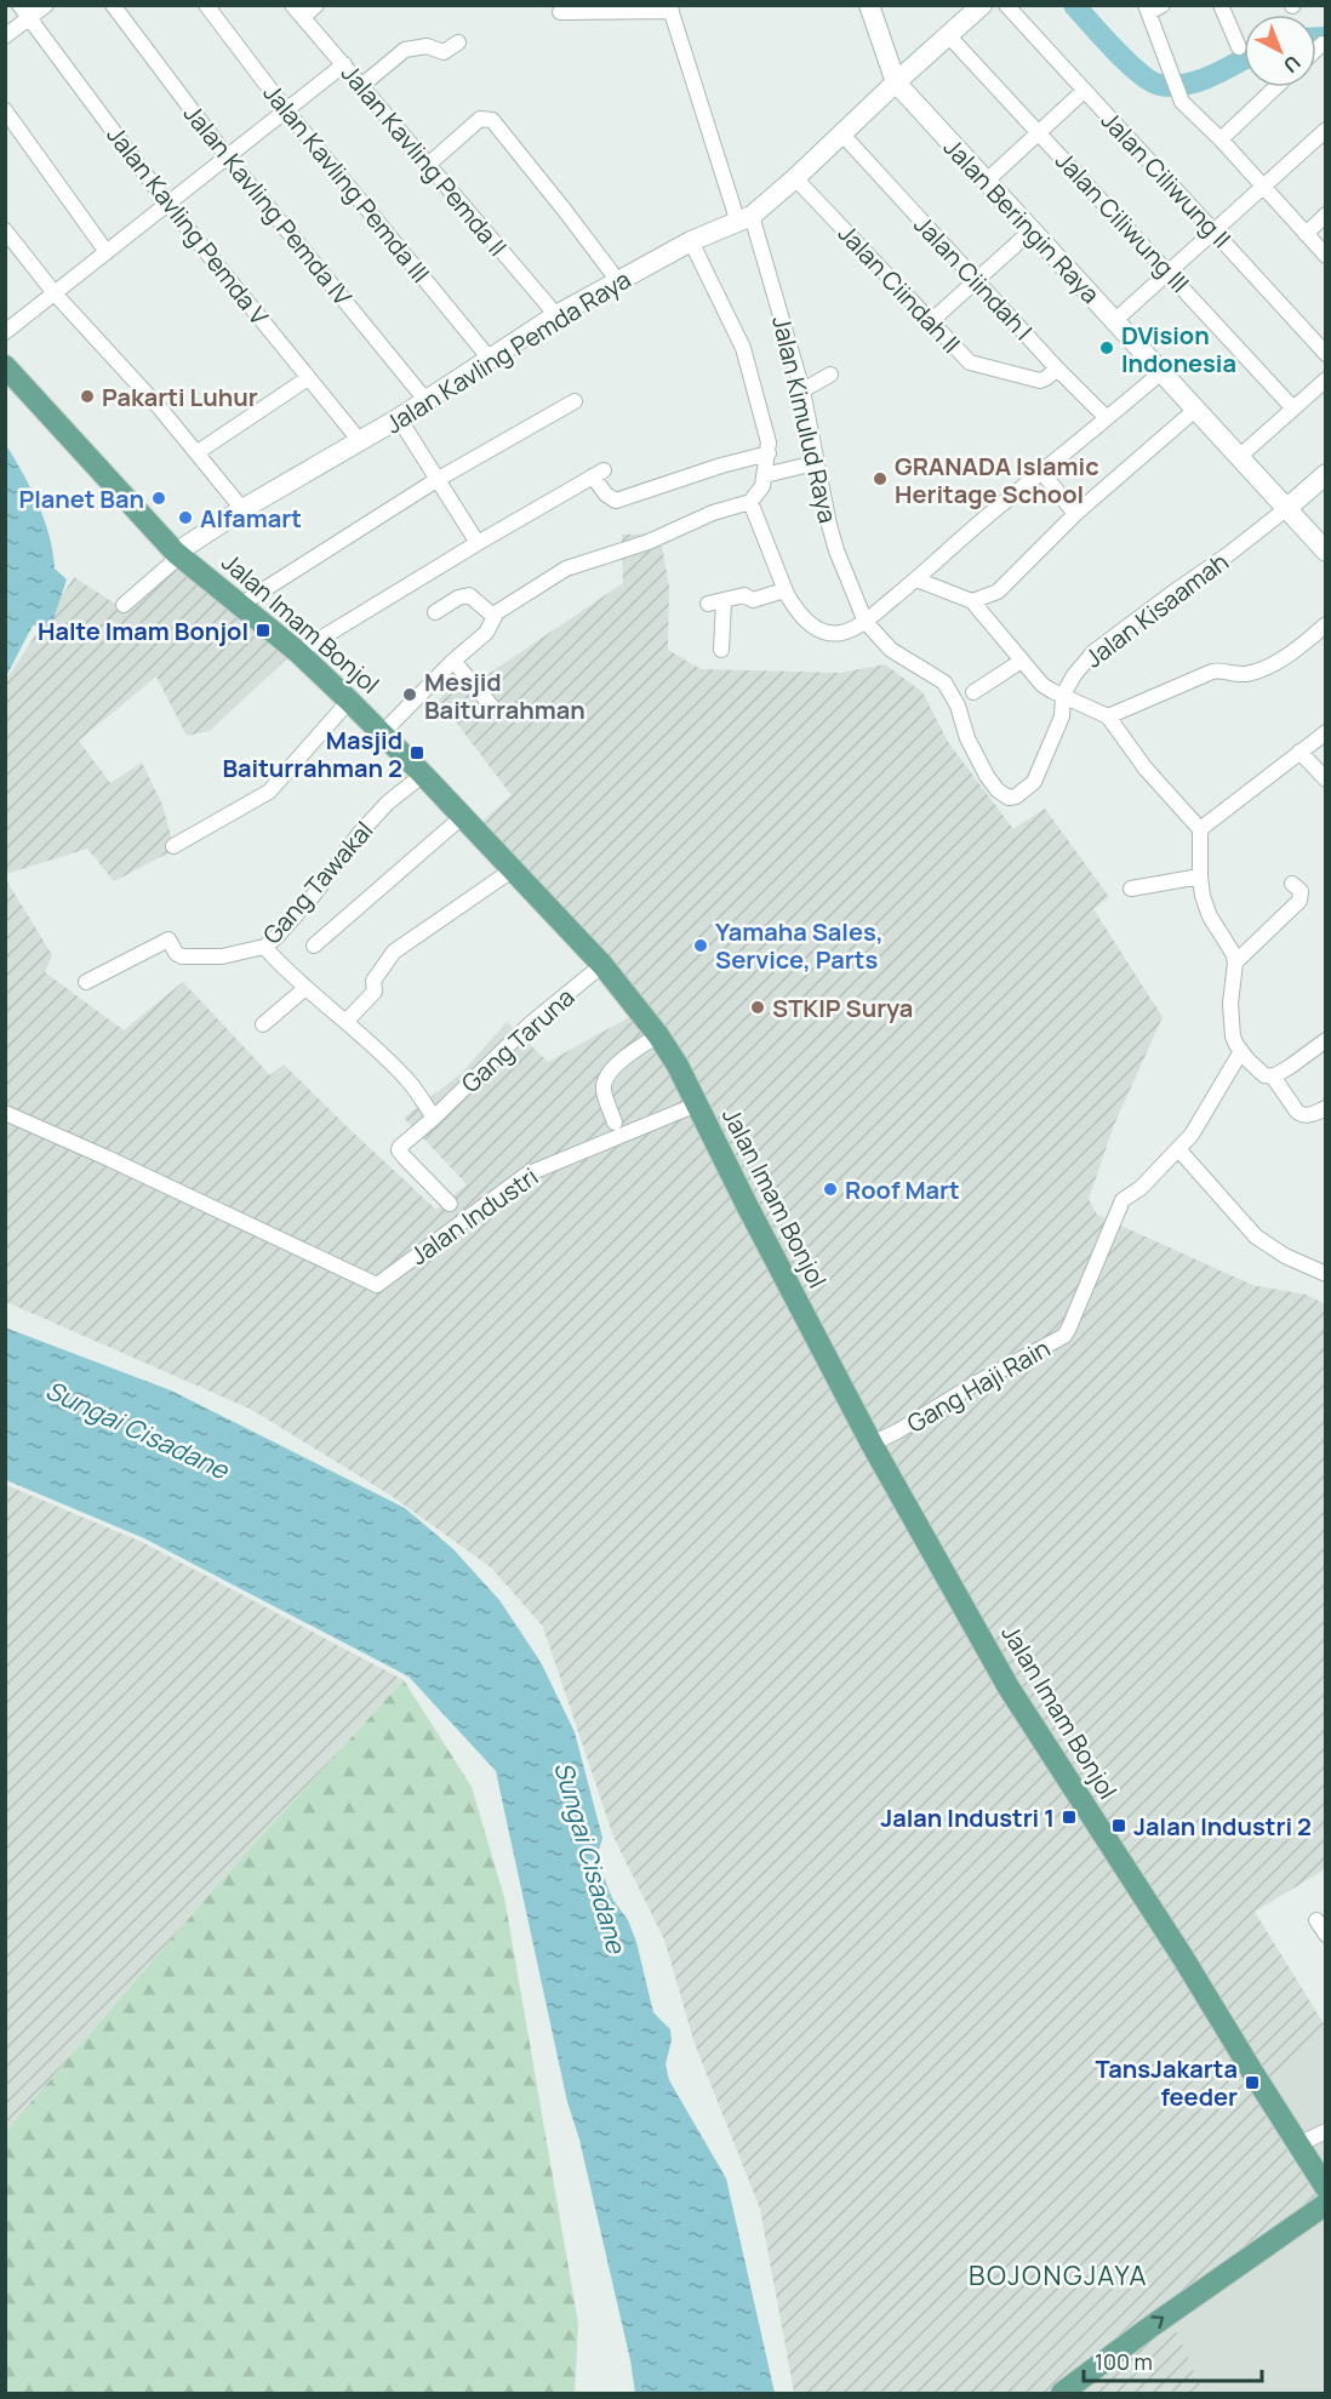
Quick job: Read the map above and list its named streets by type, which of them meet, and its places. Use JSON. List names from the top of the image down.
{
  "streets": {
    "main road": ["Jalan Imam Bonjol"],
    "street": [
      "Jalan Kavling Pemda II",
      "Jalan Ciliwung II",
      "Jalan Kavling Pemda III",
      "Jalan Kavling Pemda IV",
      "Jalan Beringin Raya",
      "Jalan Ciliwung III",
      "Jalan Kavling Pemda V",
      "Jalan Ciindah I",
      "Jalan Ciindah II",
      "Jalan Kavling Pemda Raya",
      "Jalan Kimulud Raya",
      "Jalan Kisaamah",
      "Gang Tawakal",
      "Gang Taruna",
      "Jalan Industri",
      "Gang Haji Rain"
    ]
  },
  "crossings": [
    ["Jalan Kavling Pemda II", "Jalan Kavling Pemda Raya"],
    ["Jalan Kavling Pemda III", "Jalan Kavling Pemda Raya"],
    ["Jalan Kavling Pemda IV", "Jalan Kavling Pemda Raya"],
    ["Jalan Beringin Raya", "Jalan Kavling Pemda Raya"],
    ["Jalan Beringin Raya", "Jalan Kisaamah"],
    ["Jalan Ciliwung III", "Jalan Kavling Pemda Raya"],
    ["Jalan Kavling Pemda V", "Jalan Kavling Pemda Raya"],
    ["Jalan Ciindah I", "Jalan Ciindah II"],
    ["Jalan Ciindah I", "Jalan Kavling Pemda Raya"],
    ["Jalan Ciindah II", "Jalan Kavling Pemda Raya"],
    ["Jalan Kavling Pemda Raya", "Jalan Kimulud Raya"],
    ["Jalan Kavling Pemda Raya", "Jalan Imam Bonjol"],
    ["Jalan Kimulud Raya", "Jalan Kisaamah"],
    ["Jalan Imam Bonjol", "Gang Tawakal"],
    ["Jalan Imam Bonjol", "Gang Taruna"],
    ["Jalan Imam Bonjol", "Jalan Industri"],
    ["Jalan Imam Bonjol", "Gang Haji Rain"]
  ],
  "districts": ["BOJONGJAYA"],
  "water": ["Sungai Cisadane"],
  "places": {
    "other": [
      "DVision Indonesia",
      "Pakarti Luhur",
      "GRANADA Islamic Heritage School",
      "Planet Ban",
      "Alfamart",
      "Mesjid Baiturrahman",
      "Yamaha Sales, Service, Parts",
      "STKIP Surya",
      "Roof Mart"
    ],
    "transit": [
      "Halte Imam Bonjol",
      "Masjid Baiturrahman 2",
      "Jalan Industri 1",
      "Jalan Industri 2",
      "TansJakarta feeder"
    ]
  },
  "scale_bar": "100 m",
  "north": "bottom right"
}
